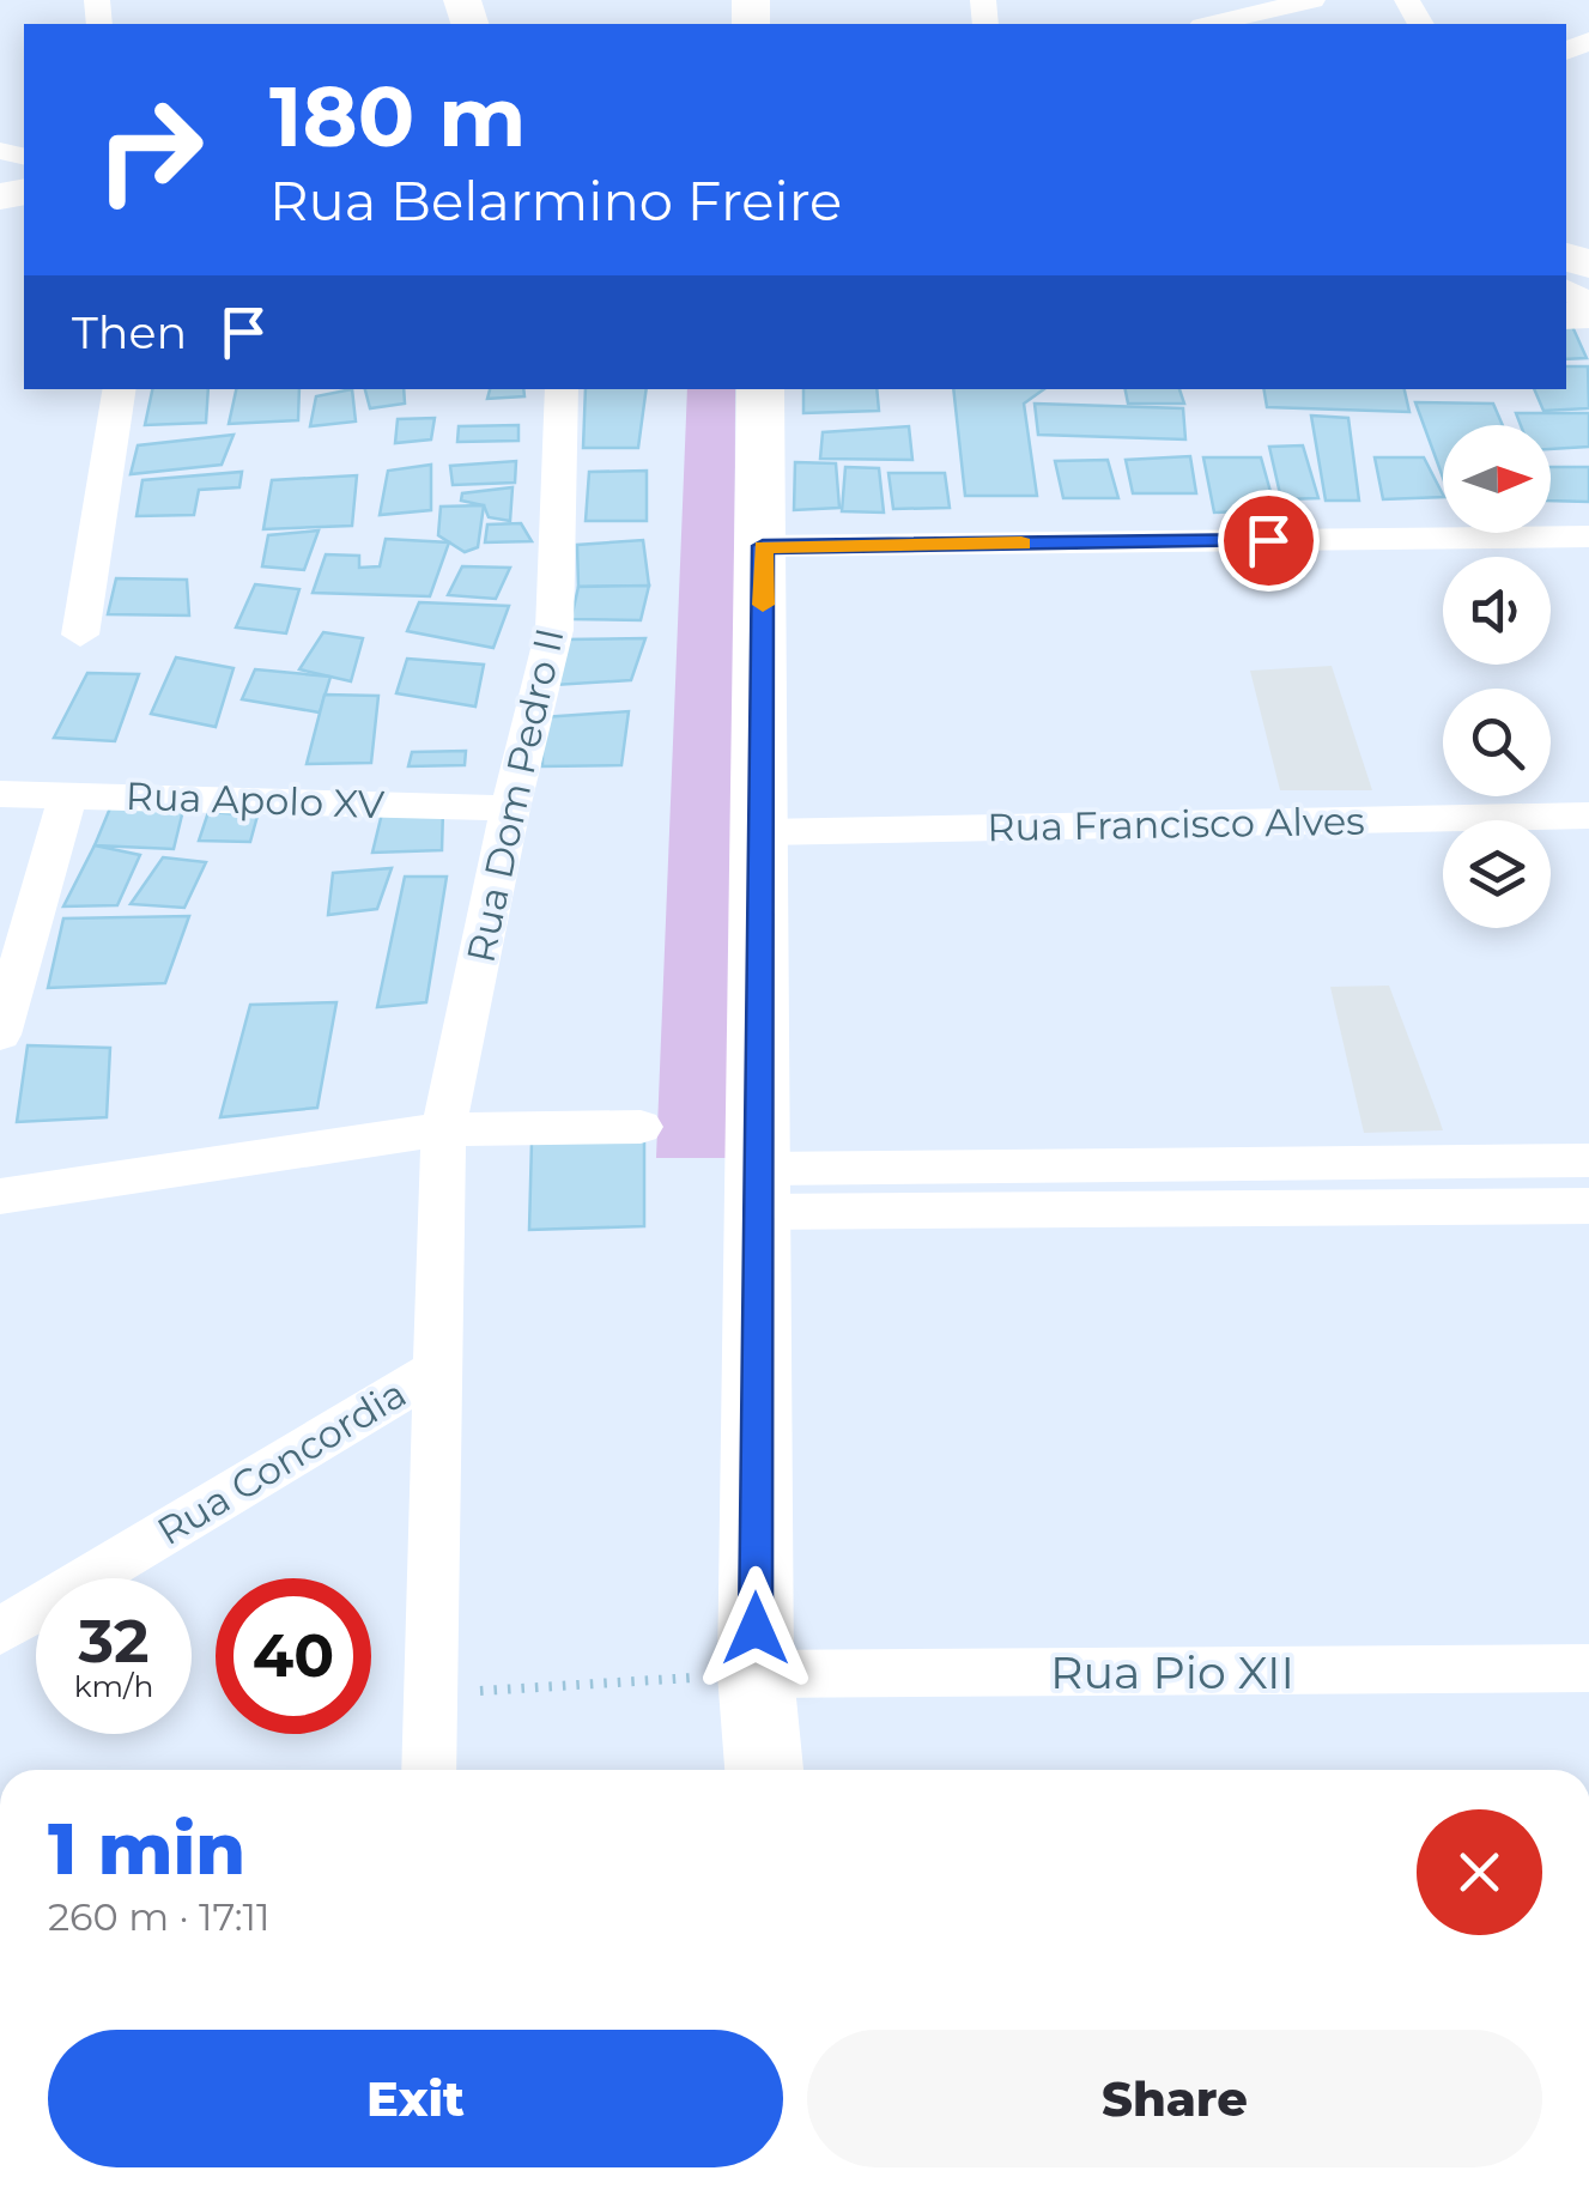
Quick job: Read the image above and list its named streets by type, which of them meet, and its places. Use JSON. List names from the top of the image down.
{
  "streets": {
    "street": [
      "Rua Dom Pedro II",
      "Rua Apolo XV",
      "Rua Francisco Alves",
      "Rua Concordia",
      "Rua Pio XII"
    ]
  },
  "crossings": [
    ["Rua Dom Pedro II", "Rua Apolo XV"],
    ["Rua Dom Pedro II", "Rua Concordia"]
  ],
  "north": "right",
  "page": {
    "turn": ["180 m", "Rua Belarmino Freire"],
    "then": "Then",
    "speed": "32 km/h",
    "limit": "40",
    "heading": ["1 min", "260 m · 17:11"],
    "buttons": ["Exit", "Share"]
  }
}
